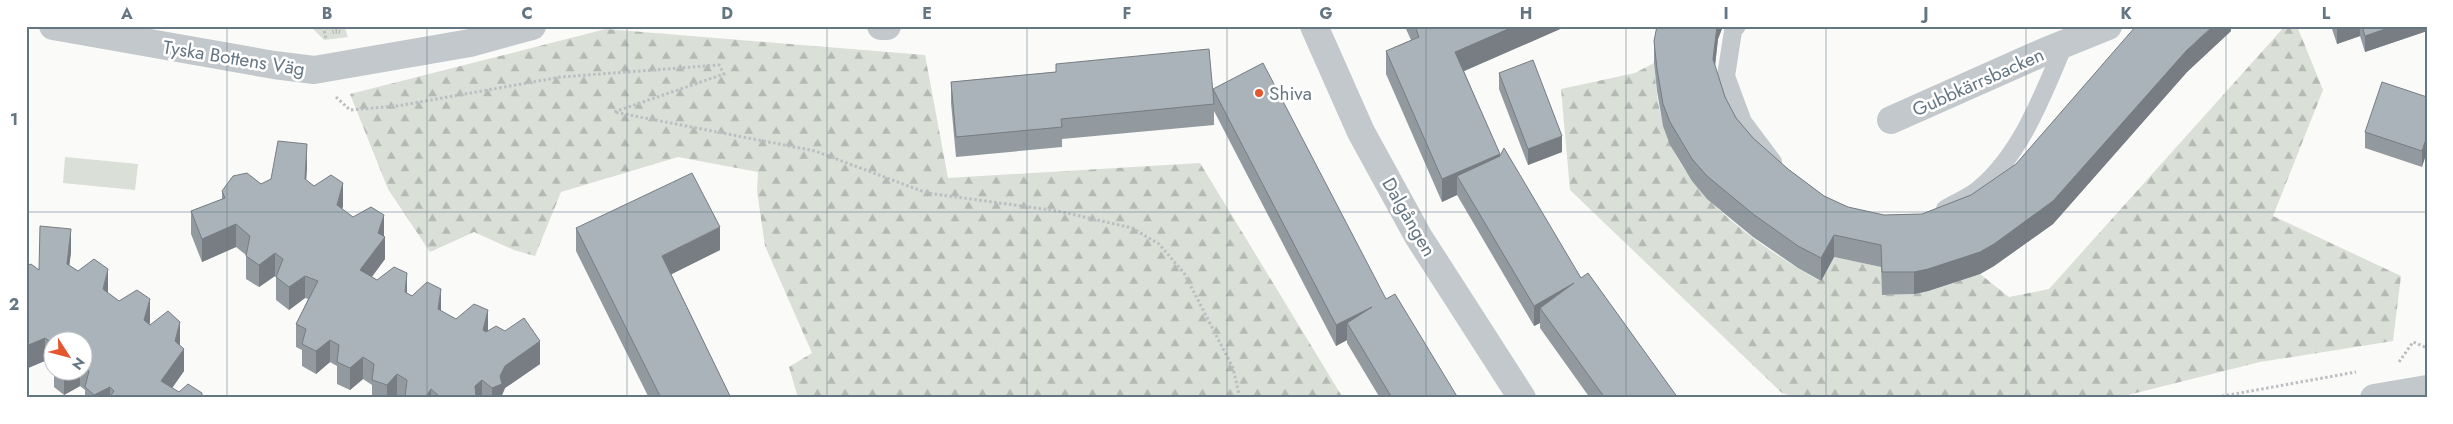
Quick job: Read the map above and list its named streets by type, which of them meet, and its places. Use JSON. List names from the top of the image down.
{
  "streets": {
    "street": ["Tyska Bottens Väg", "Gubbkärrsbacken", "Dalgången"]
  },
  "places": ["Shiva"],
  "north": "bottom right",
  "grid": {
    "columns": [
      "A",
      "B",
      "C",
      "D",
      "E",
      "F",
      "G",
      "H",
      "I",
      "J",
      "K",
      "L"
    ],
    "rows": ["1", "2"]
  }
}
